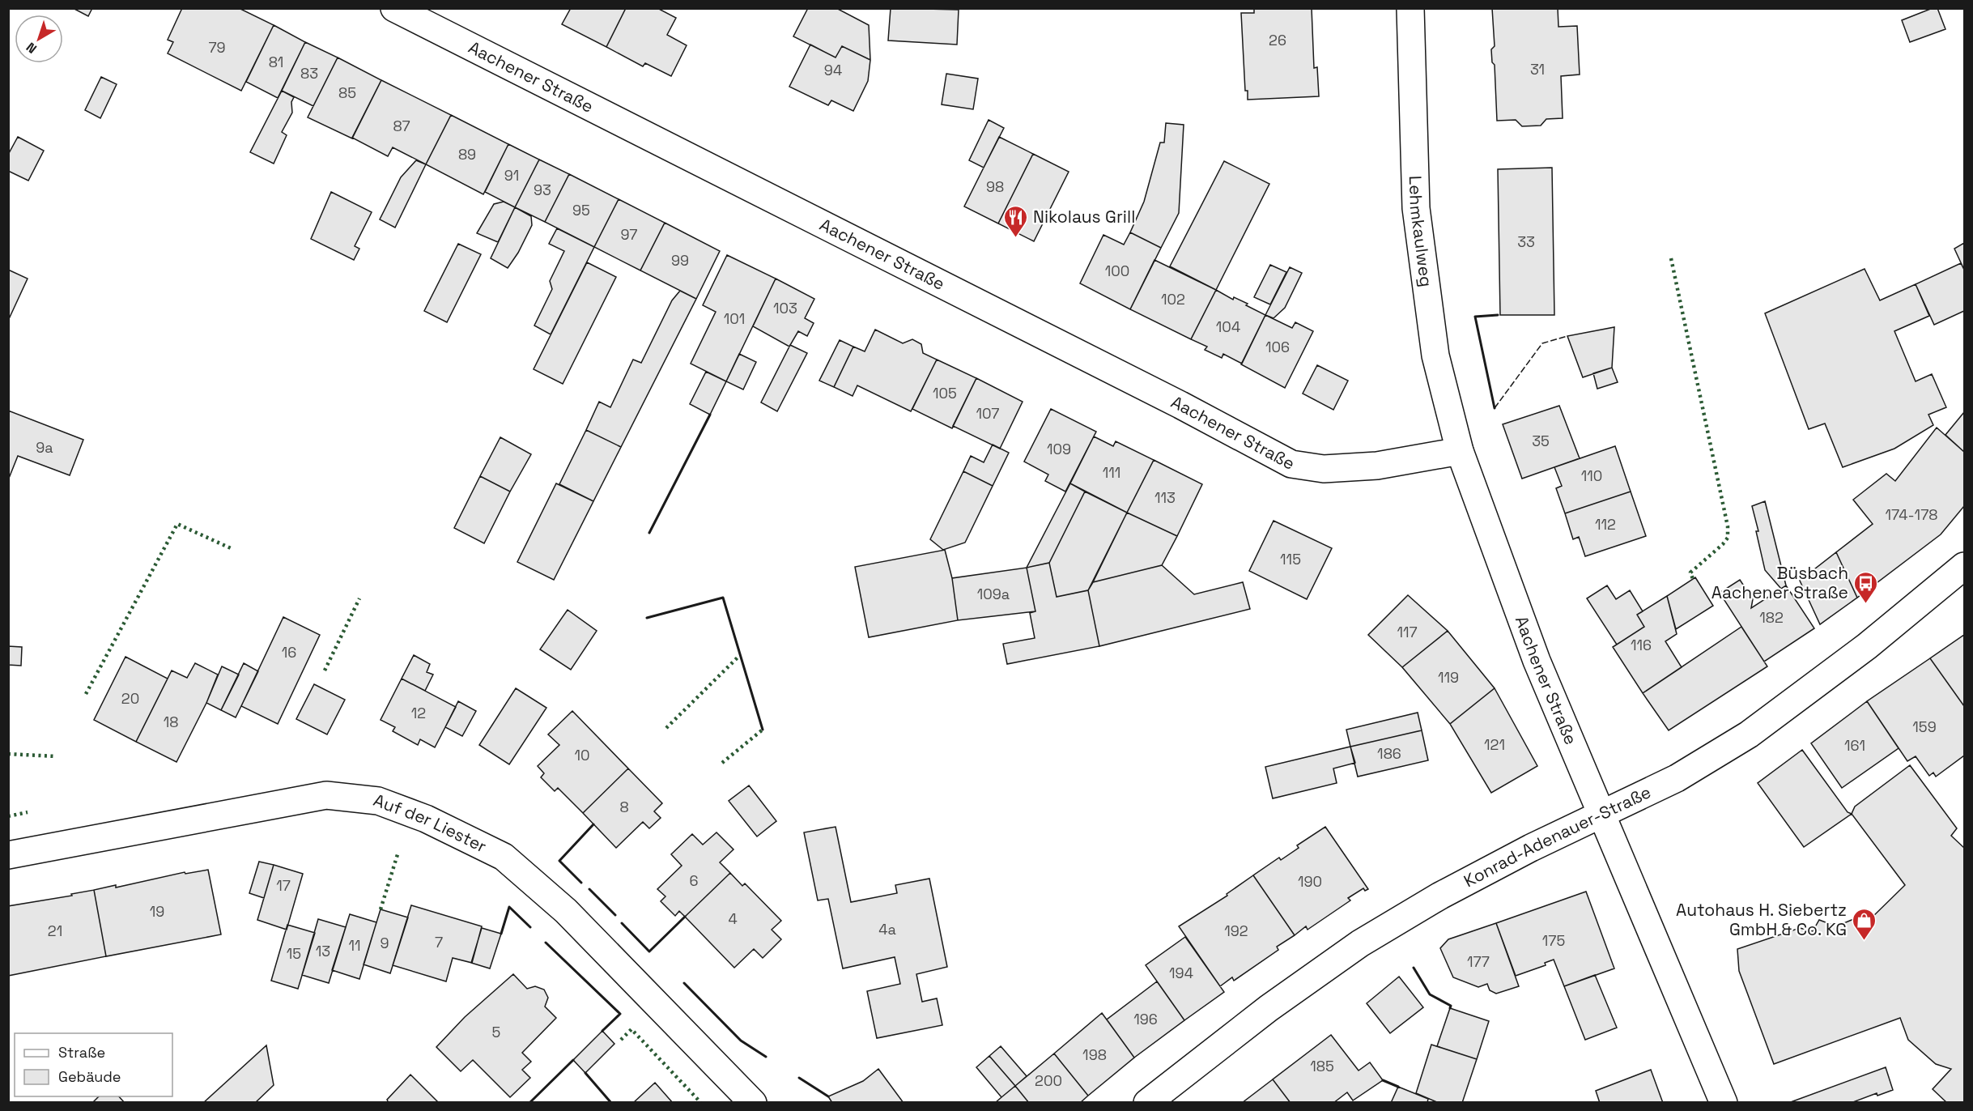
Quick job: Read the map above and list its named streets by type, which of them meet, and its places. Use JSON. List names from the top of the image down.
{
  "streets": {
    "street": [
      "Aachener Straße",
      "Lehmkaulweg",
      "Auf der Liester",
      "Konrad-Adenauer-Straße"
    ]
  },
  "crossings": [
    ["Aachener Straße", "Lehmkaulweg"],
    ["Aachener Straße", "Konrad-Adenauer-Straße"]
  ],
  "places": {
    "restaurant": ["Nikolaus Grill"],
    "bus stop": ["Büsbach Aachener Straße"],
    "shop": ["Autohaus H. Siebertz GmbH & Co. KG"]
  },
  "house_numbers": [
    "26",
    "79",
    "81",
    "31",
    "94",
    "83",
    "85",
    "87",
    "89",
    "91",
    "98",
    "93",
    "95",
    "97",
    "33",
    "99",
    "100",
    "102",
    "103",
    "101",
    "104",
    "106",
    "105",
    "107",
    "35",
    "9a",
    "109",
    "111",
    "110",
    "113",
    "174-178",
    "112",
    "115",
    "109a",
    "182",
    "117",
    "116",
    "16",
    "119",
    "20",
    "12",
    "18",
    "159",
    "121",
    "161",
    "186",
    "10",
    "8",
    "6",
    "190",
    "17",
    "19",
    "4",
    "4a",
    "21",
    "192",
    "175",
    "7",
    "9",
    "11",
    "13",
    "15",
    "177",
    "194",
    "196",
    "5",
    "198",
    "185",
    "200"
  ],
  "legend": ["Straße", "Gebäude"],
  "north": "bottom left"
}
